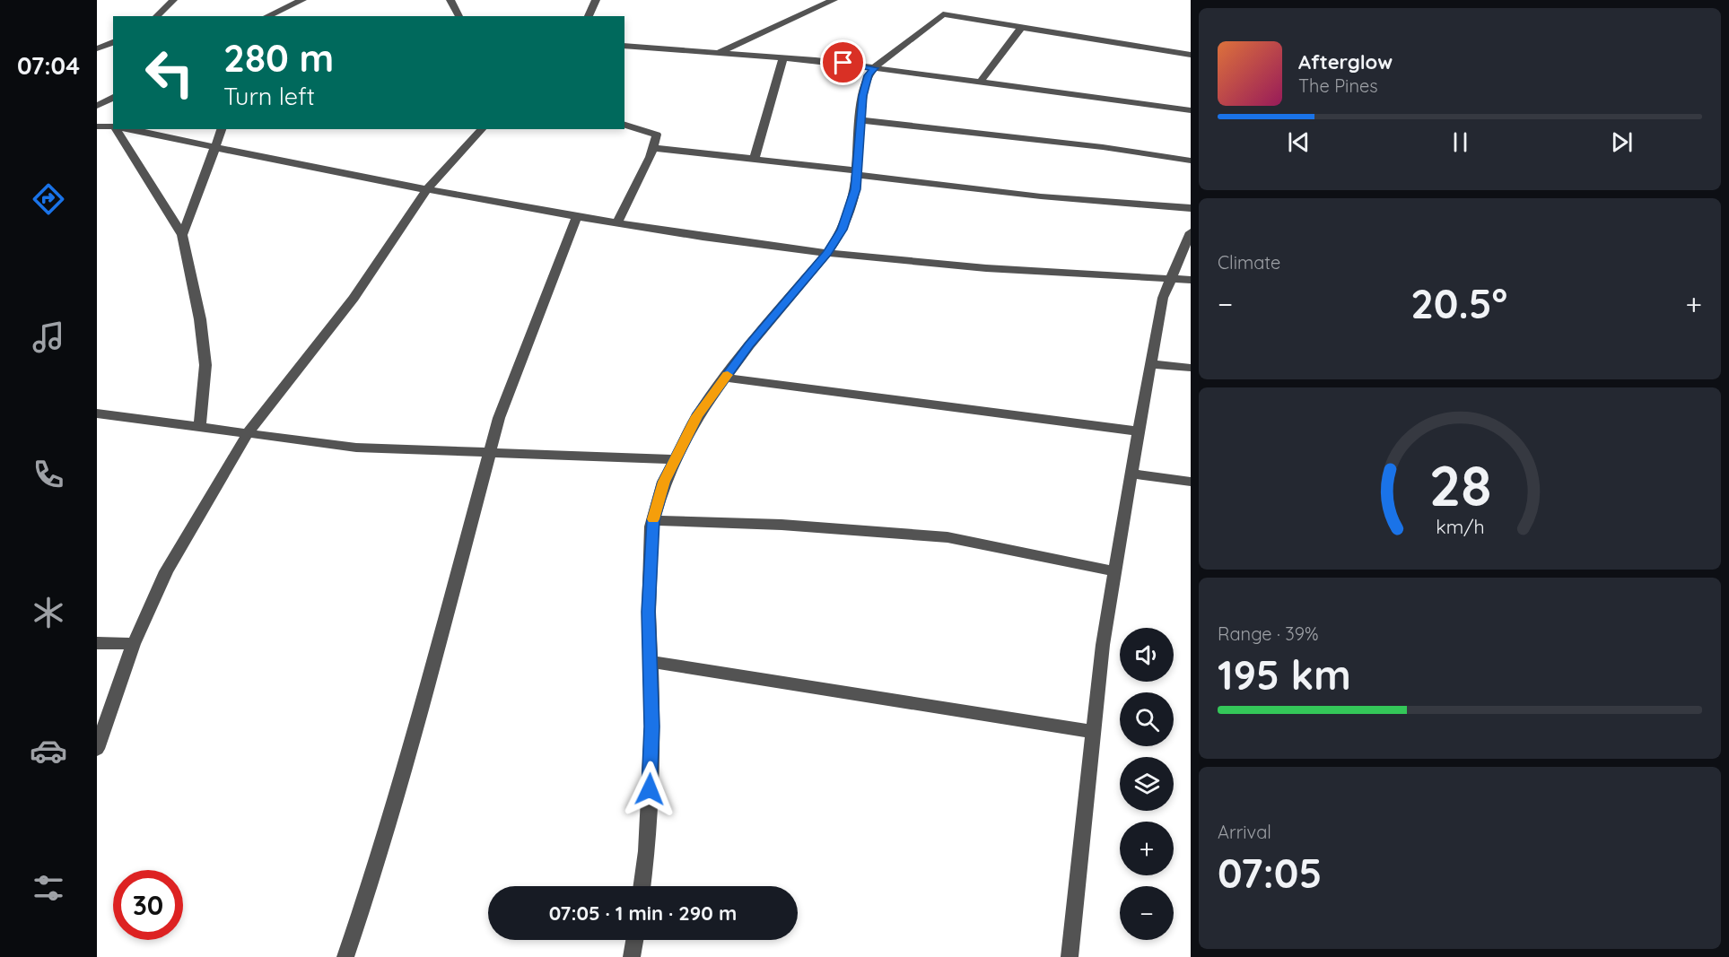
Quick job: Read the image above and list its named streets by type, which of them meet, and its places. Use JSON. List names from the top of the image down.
{
  "page": {
    "tabs": "07:04",
    "turn": ["280 m", "Turn left"],
    "song": ["Afterglow", "The Pines"],
    "tile": [
      "Climate",
      ["Range · 39%", "195 km"],
      ["Arrival", "07:05"]
    ],
    "heat": ["−", "20.5°", "+"],
    "map_buttons": ["+", "−"],
    "limit": "30",
    "trip": "07:05 · 1 min · 290 m",
    "gauge": ["28", "km/h"]
  }
}
